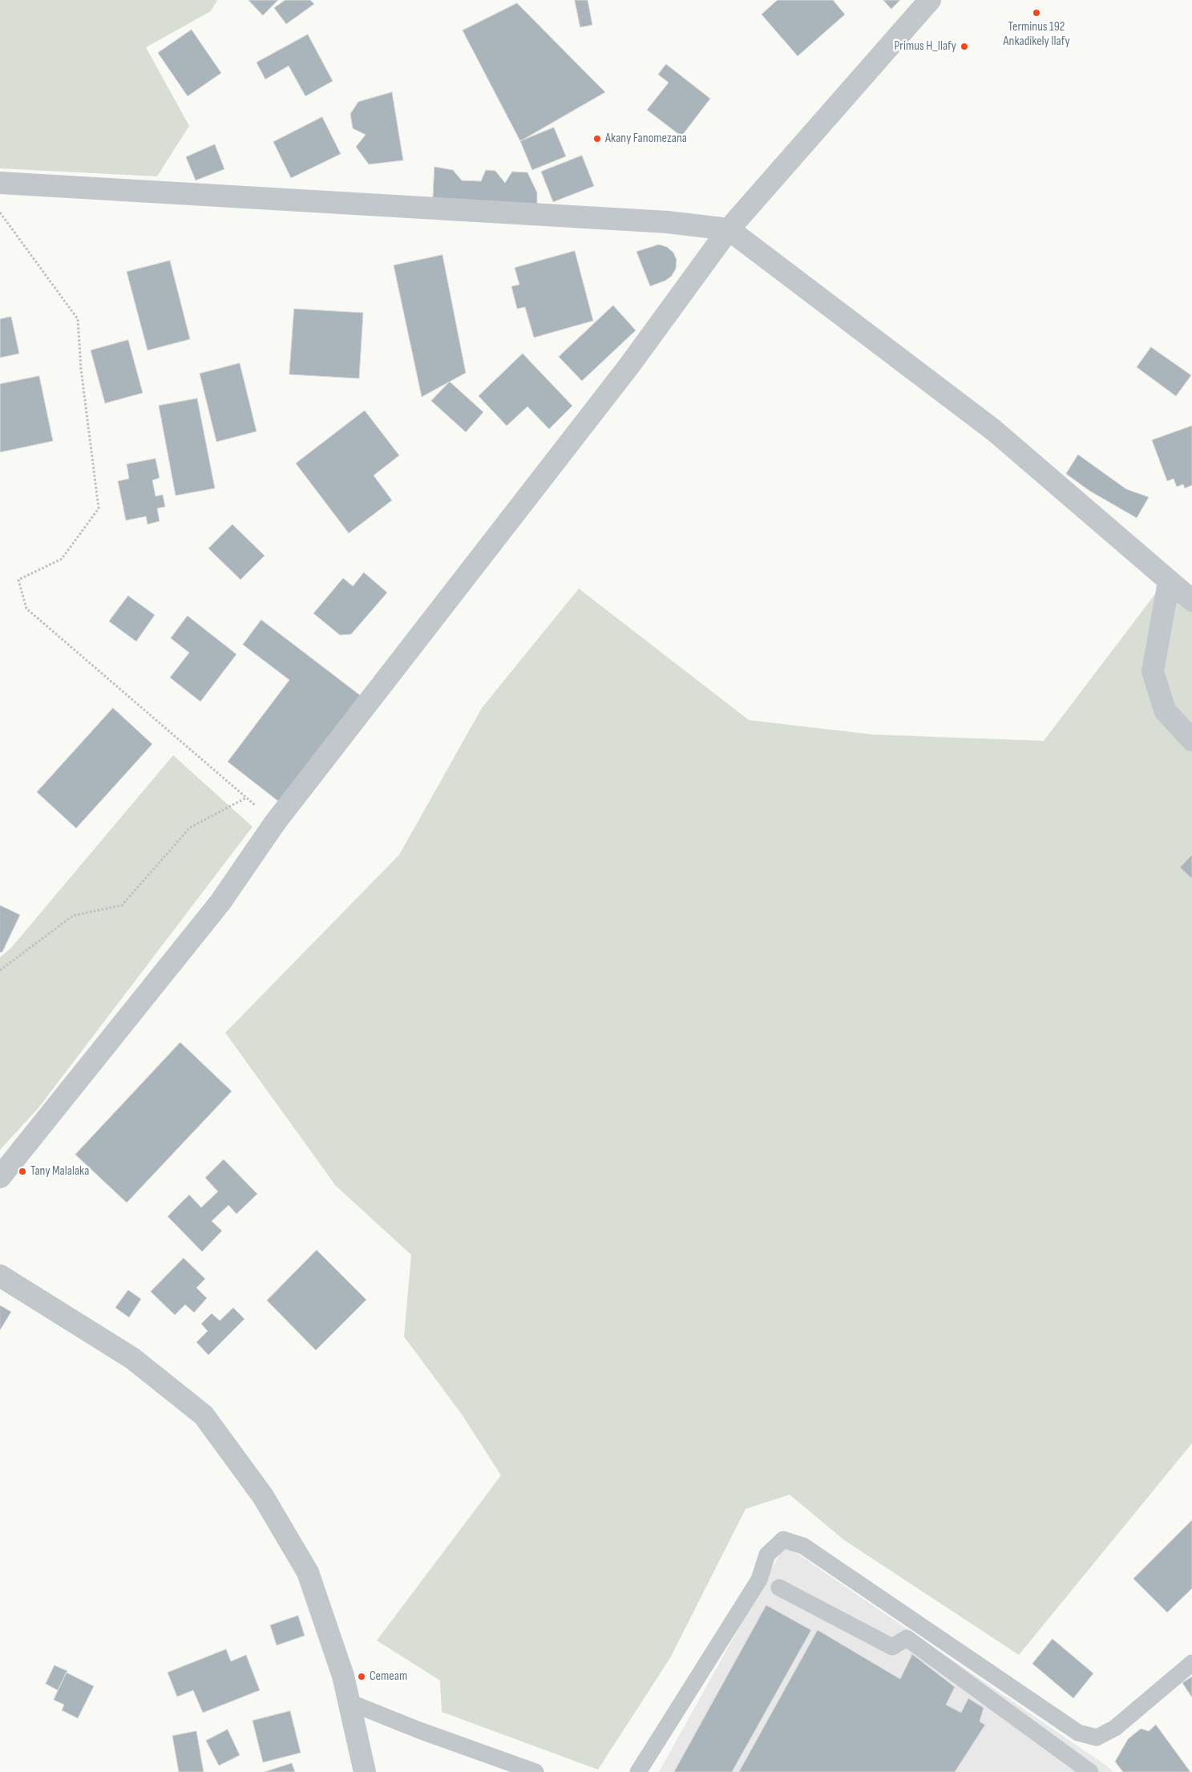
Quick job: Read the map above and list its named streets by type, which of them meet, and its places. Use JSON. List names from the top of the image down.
{
  "places": [
    "Terminus 192 Ankadikely Ilafy",
    "Primus H_Ilafy",
    "Akany Fanomezana",
    "Tany Malalaka",
    "Cemeam"
  ]
}
